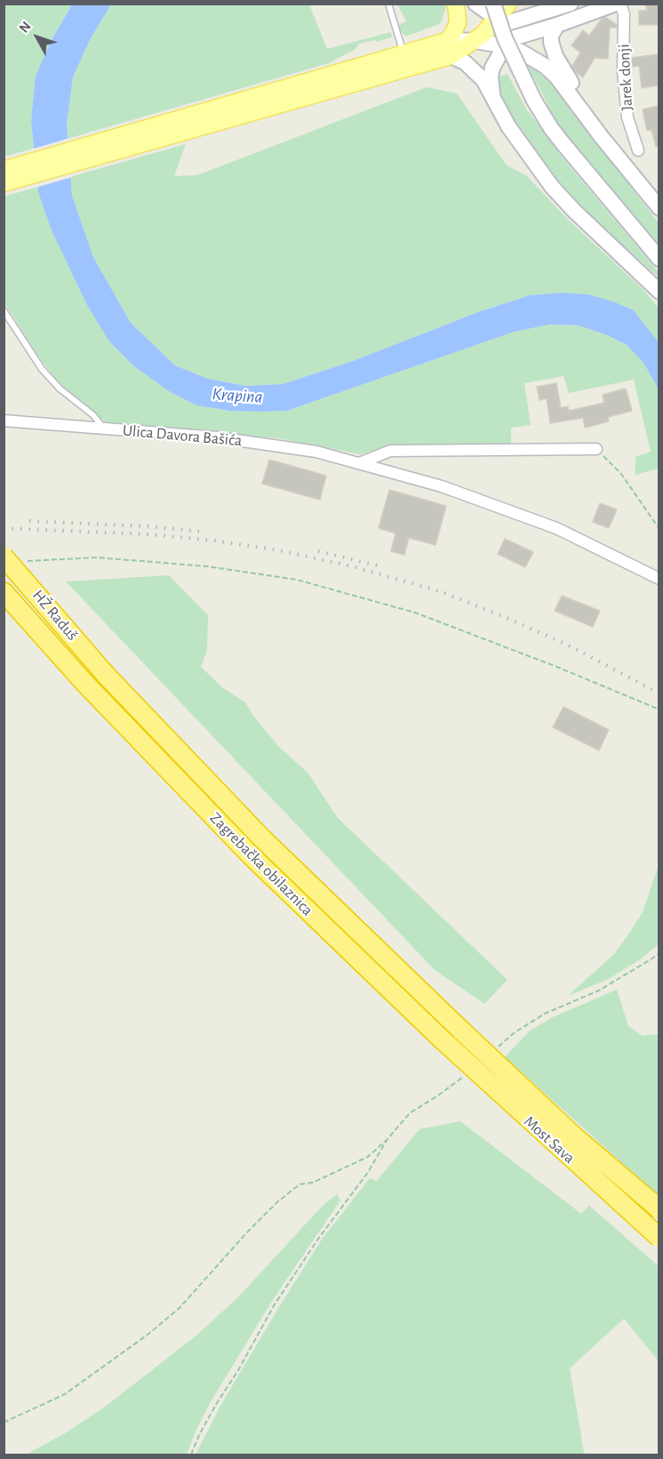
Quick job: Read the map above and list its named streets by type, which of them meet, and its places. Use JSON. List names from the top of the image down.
{
  "streets": {
    "highway": ["HŽ Raduš", "Zagrebačka obilaznica", "Most Sava"],
    "street": ["Jarek donji", "Ulica Davora Bašića"]
  },
  "crossings": [
    ["HŽ Raduš", "Zagrebačka obilaznica"],
    ["Zagrebačka obilaznica", "Most Sava"]
  ],
  "water": ["Krapina"],
  "north": "top left"
}
